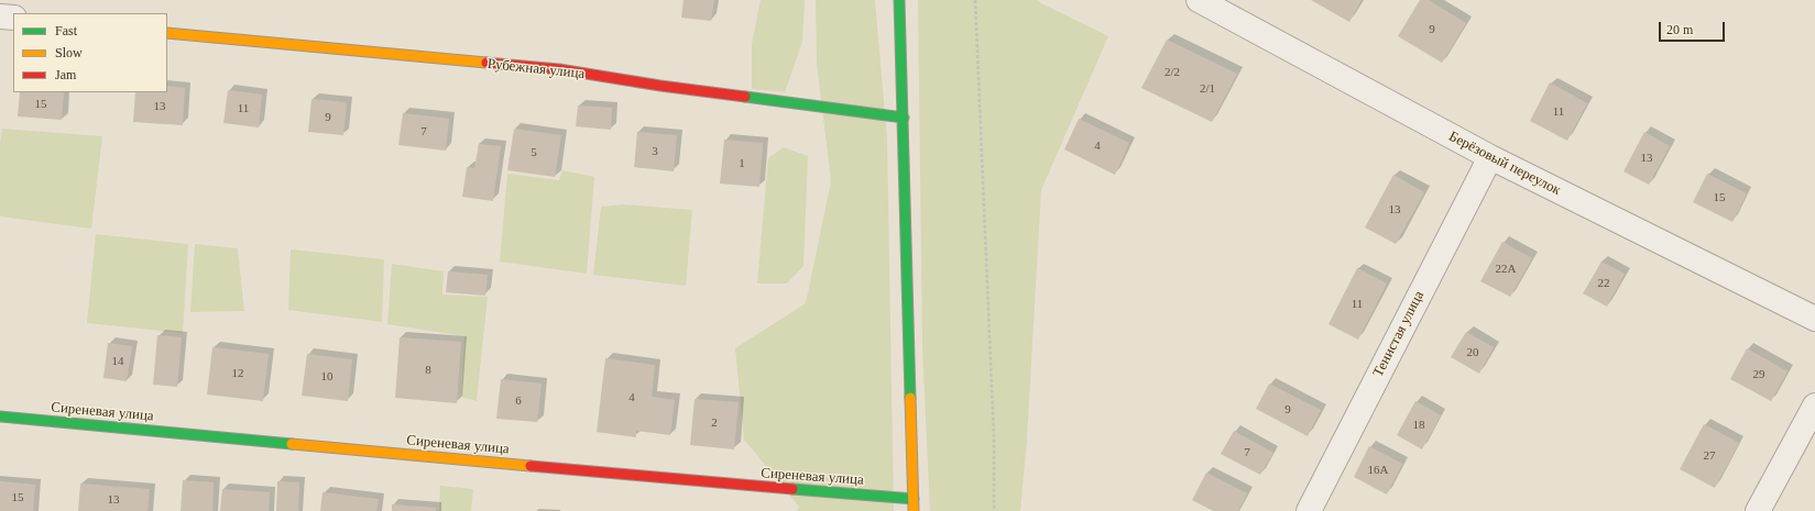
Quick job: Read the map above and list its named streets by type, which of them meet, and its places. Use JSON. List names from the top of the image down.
{
  "streets": {
    "street": [
      "Рубежная улица",
      "Берёзовый переулок",
      "Тенистая улица",
      "Сиреневая улица"
    ]
  },
  "crossings": [
    ["Берёзовый переулок", "Тенистая улица"]
  ],
  "house_numbers": [
    "9",
    "2/2",
    "2/1",
    "15",
    "13",
    "11",
    "11",
    "9",
    "7",
    "4",
    "3",
    "5",
    "13",
    "1",
    "15",
    "13",
    "22А",
    "22",
    "11",
    "20",
    "14",
    "8",
    "12",
    "29",
    "10",
    "4",
    "6",
    "9",
    "2",
    "18",
    "7",
    "27",
    "16А",
    "15",
    "13"
  ],
  "legend": ["Fast", "Slow", "Jam"],
  "scale_bar": "20 m"
}
